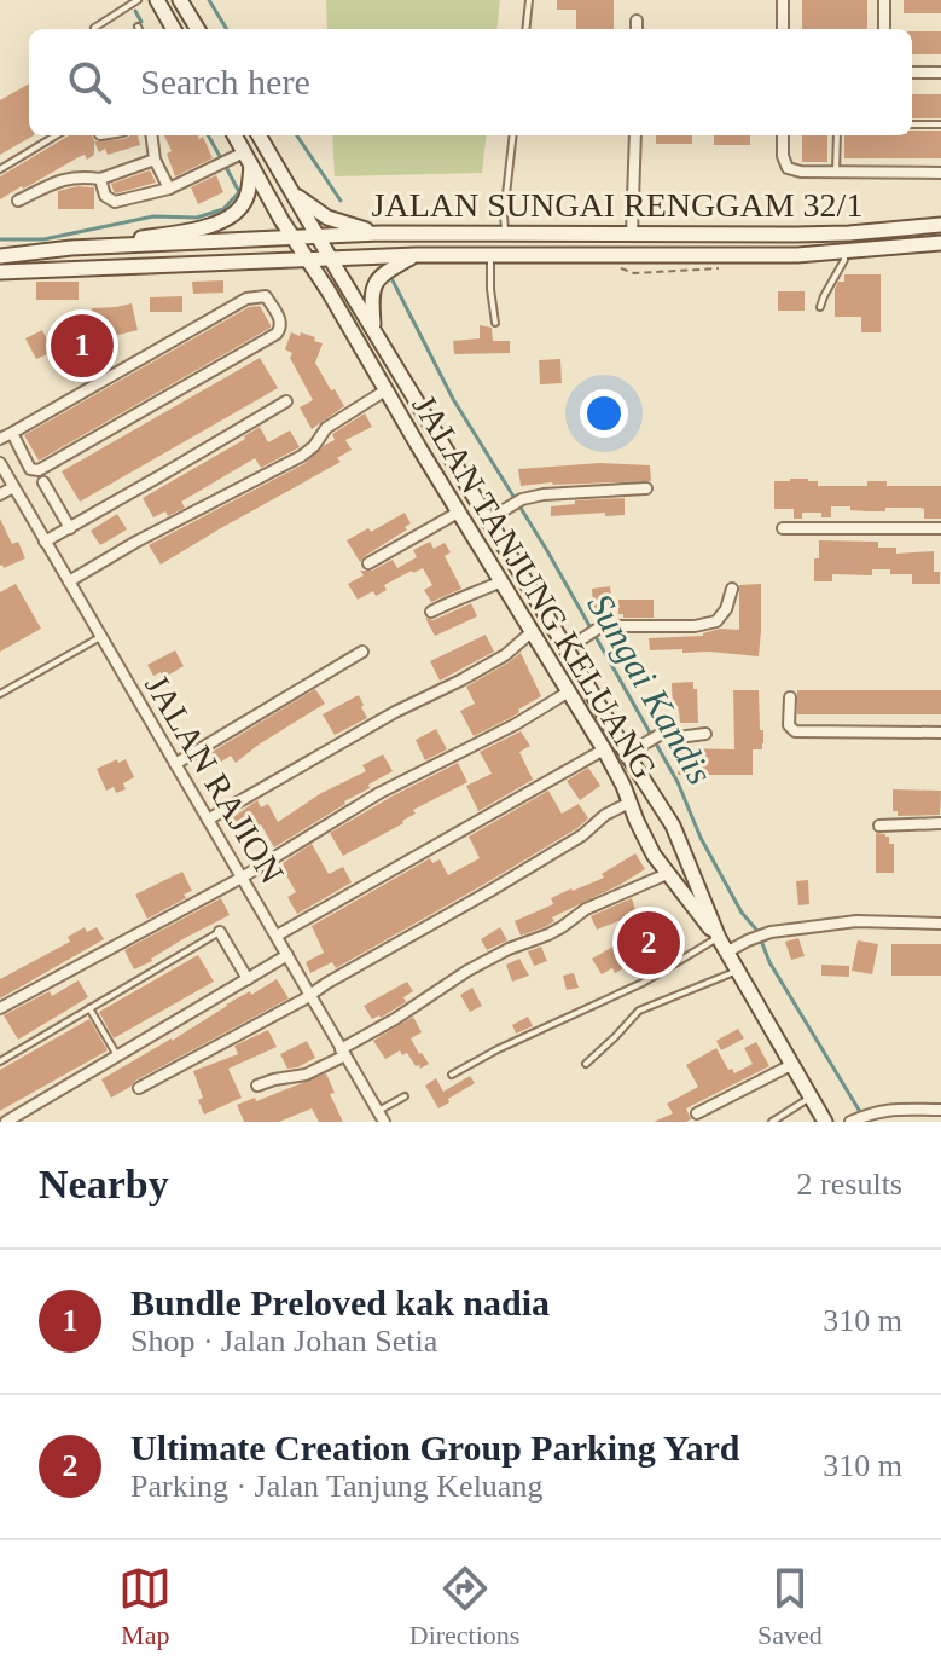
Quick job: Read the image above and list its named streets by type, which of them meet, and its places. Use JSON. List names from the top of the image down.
{
  "streets": {
    "main road": ["JALAN SUNGAI RENGGAM 32/1", "JALAN TANJUNG KELUANG"],
    "street": ["JALAN RAJION"]
  },
  "crossings": [
    ["JALAN SUNGAI RENGGAM 32/1", "JALAN TANJUNG KELUANG"]
  ],
  "water": ["Sungai Kandis"],
  "page": {
    "search": "Search here",
    "pins": ["1", "2"],
    "heading": ["Nearby", "2 results"],
    "list": [
      {
        "mark": "1",
        "name": "Bundle Preloved kak nadia",
        "note": "Shop · Jalan Johan Setia",
        "value": "310 m"
      },
      {
        "mark": "2",
        "name": "Ultimate Creation Group Parking Yard",
        "note": "Parking · Jalan Tanjung Keluang",
        "value": "310 m"
      }
    ],
    "nav": ["Map", "Directions", "Saved"]
  }
}
